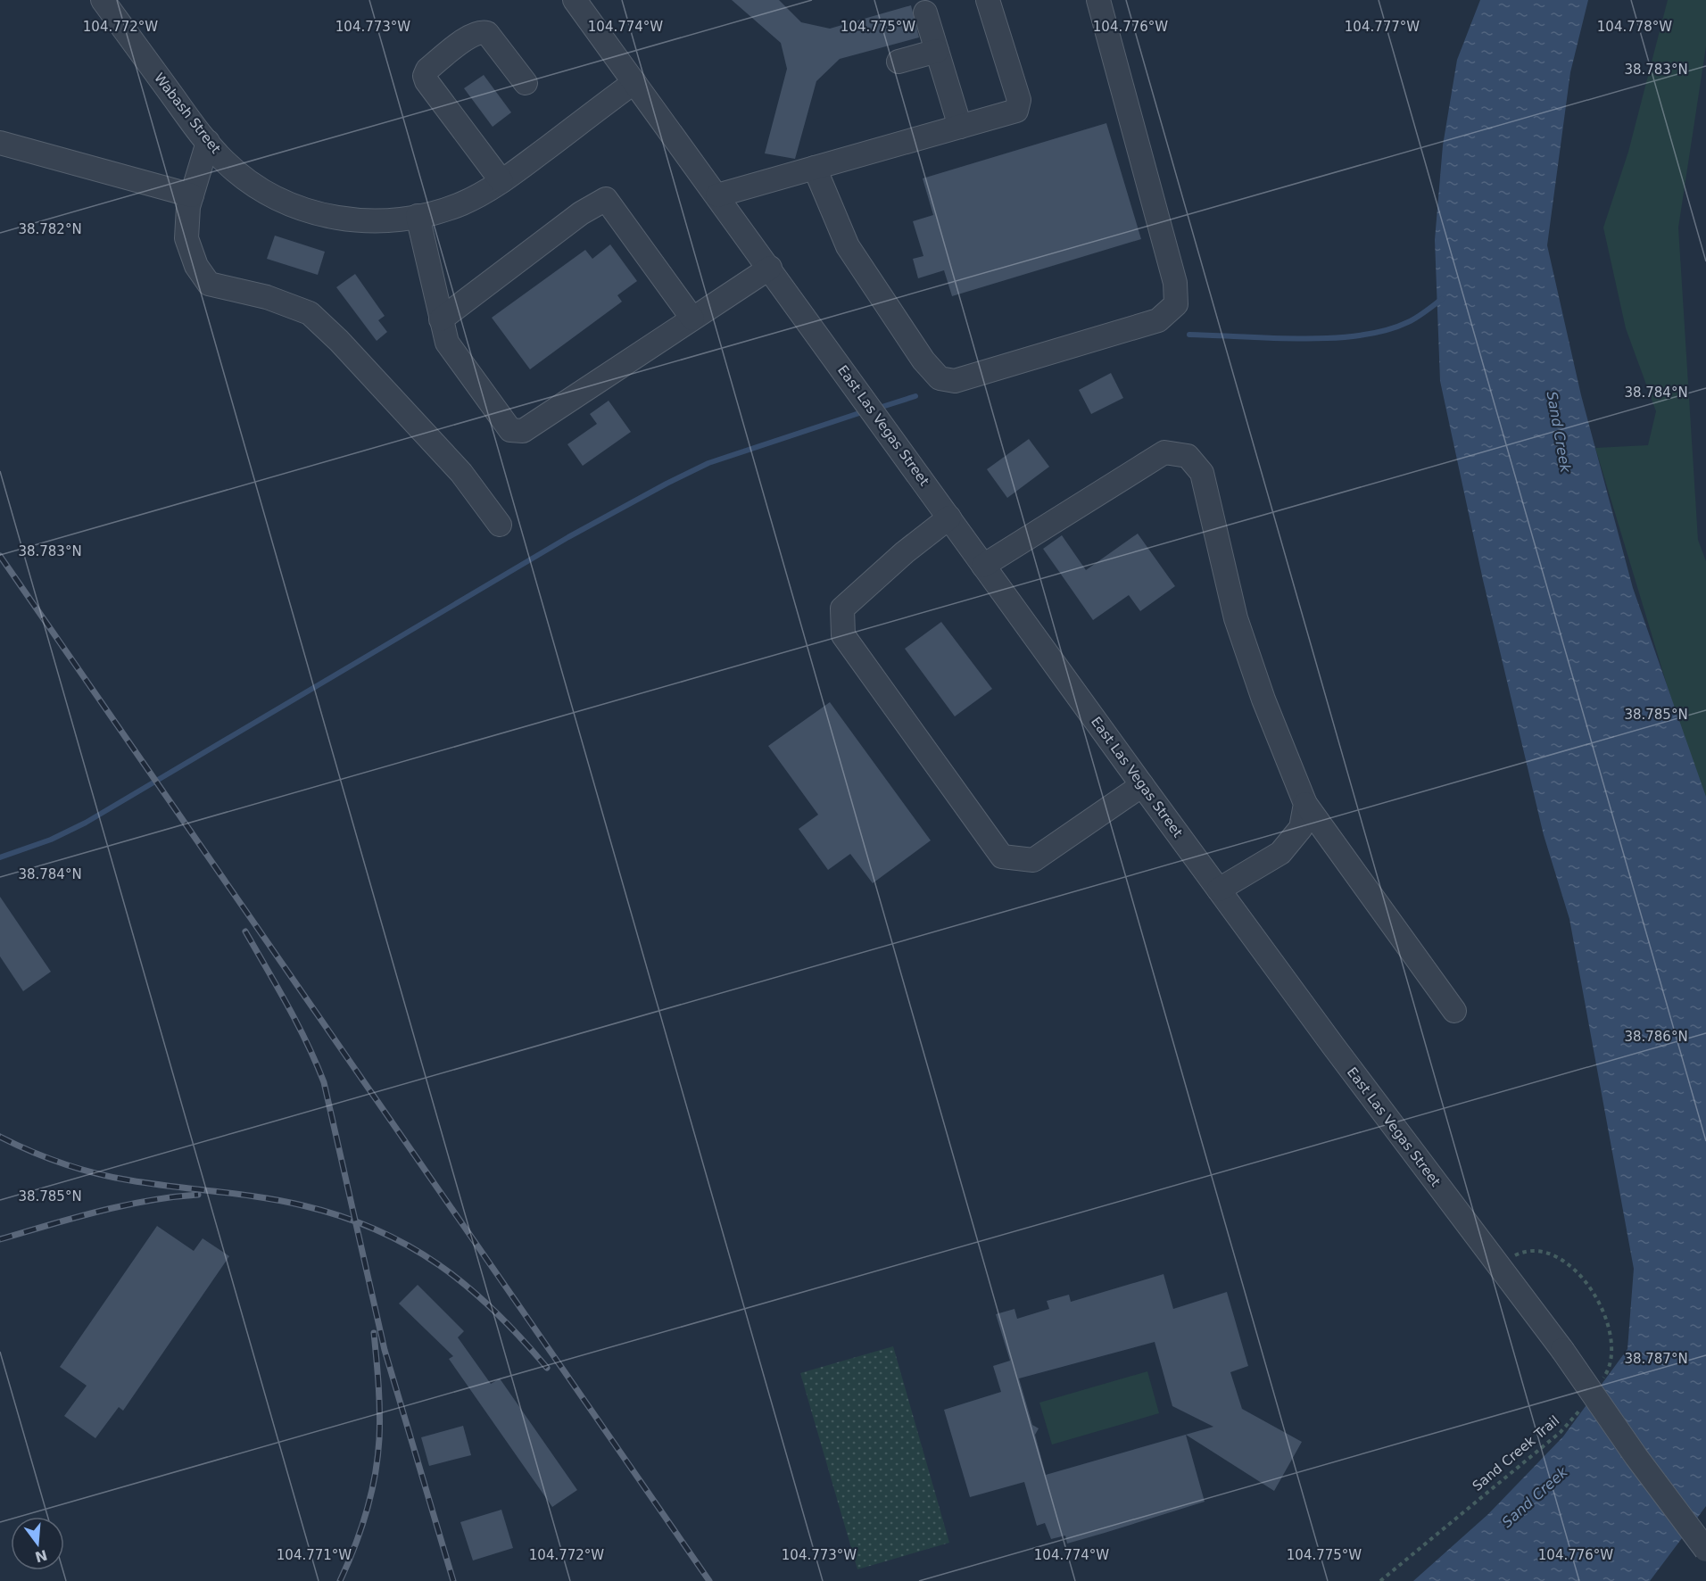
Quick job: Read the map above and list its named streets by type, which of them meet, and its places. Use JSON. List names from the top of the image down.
{
  "streets": {
    "street": ["Wabash Street", "East Las Vegas Street"],
    "path": ["Sand Creek Trail"]
  },
  "crossings": [
    ["Wabash Street", "East Las Vegas Street"]
  ],
  "water": ["Sand Creek"],
  "north": "bottom",
  "coordinates": [
    "104.772°W",
    "104.773°W",
    "104.774°W",
    "104.775°W",
    "104.776°W",
    "104.777°W",
    "104.778°W",
    "38.783°N",
    "38.782°N",
    "38.784°N",
    "38.785°N",
    "38.786°N",
    "38.787°N",
    "104.771°W"
  ]
}
